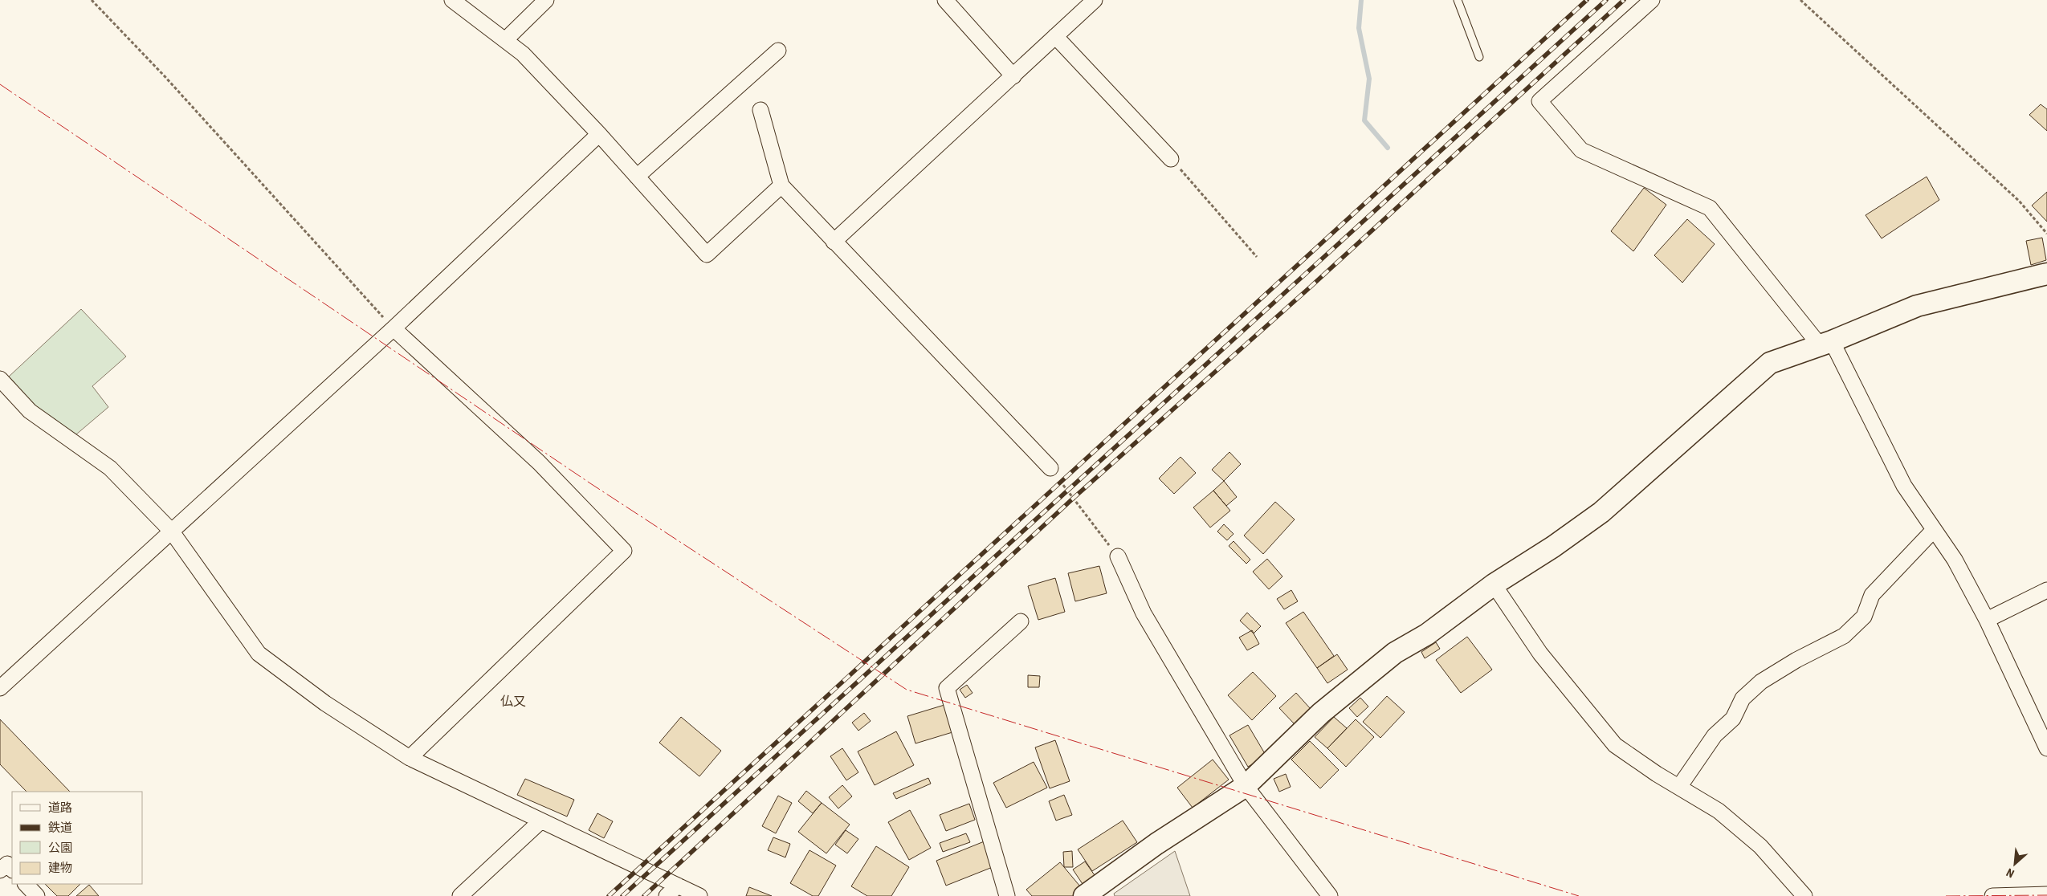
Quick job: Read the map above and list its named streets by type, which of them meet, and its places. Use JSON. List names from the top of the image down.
{
  "districts": ["仏又"],
  "legend": [
    "道路",
    "鉄道",
    "公園",
    "建物"
  ],
  "north": "bottom left"
}
